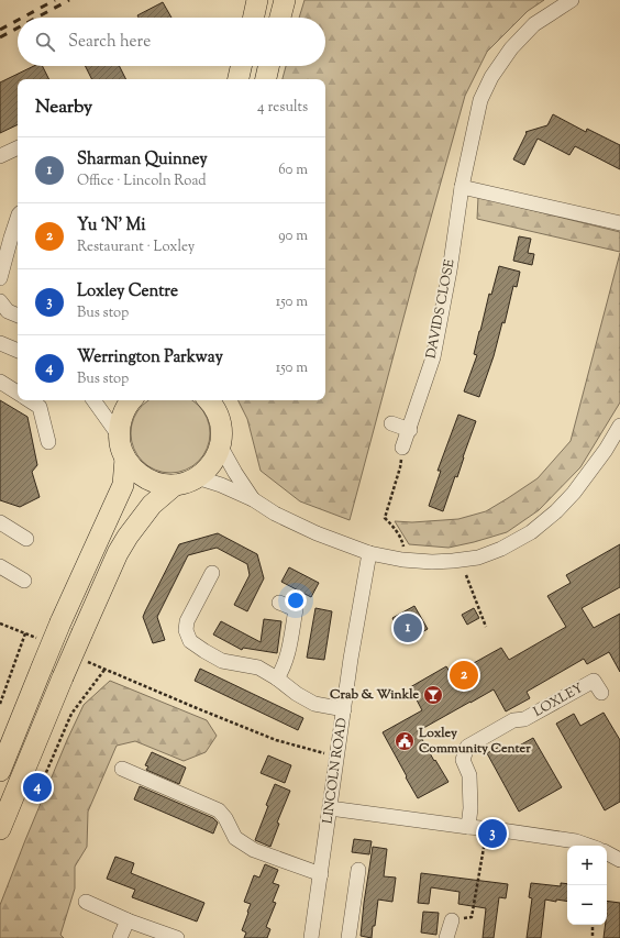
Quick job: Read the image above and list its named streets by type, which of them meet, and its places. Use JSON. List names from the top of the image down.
{
  "streets": {
    "street": ["DAVIDS CLOSE", "LOXLEY", "LINCOLN ROAD"]
  },
  "places": {
    "bar": ["Crab & Winkle"],
    "public building": ["Loxley Community Center"]
  },
  "page": {
    "search": "Search here",
    "heading": ["Nearby", "4 results"],
    "list": [
      {
        "mark": "1",
        "name": "Sharman Quinney",
        "note": "Office · Lincoln Road",
        "value": "60 m"
      },
      {
        "mark": "2",
        "name": "Yu ‘N’ Mi",
        "note": "Restaurant · Loxley",
        "value": "90 m"
      },
      {
        "mark": "3",
        "name": "Loxley Centre",
        "note": "Bus stop",
        "value": "150 m"
      },
      {
        "mark": "4",
        "name": "Werrington Parkway",
        "note": "Bus stop",
        "value": "150 m"
      }
    ],
    "pins": [
      "1",
      "2",
      "4",
      "3"
    ],
    "map_buttons": ["+", "−"]
  }
}
